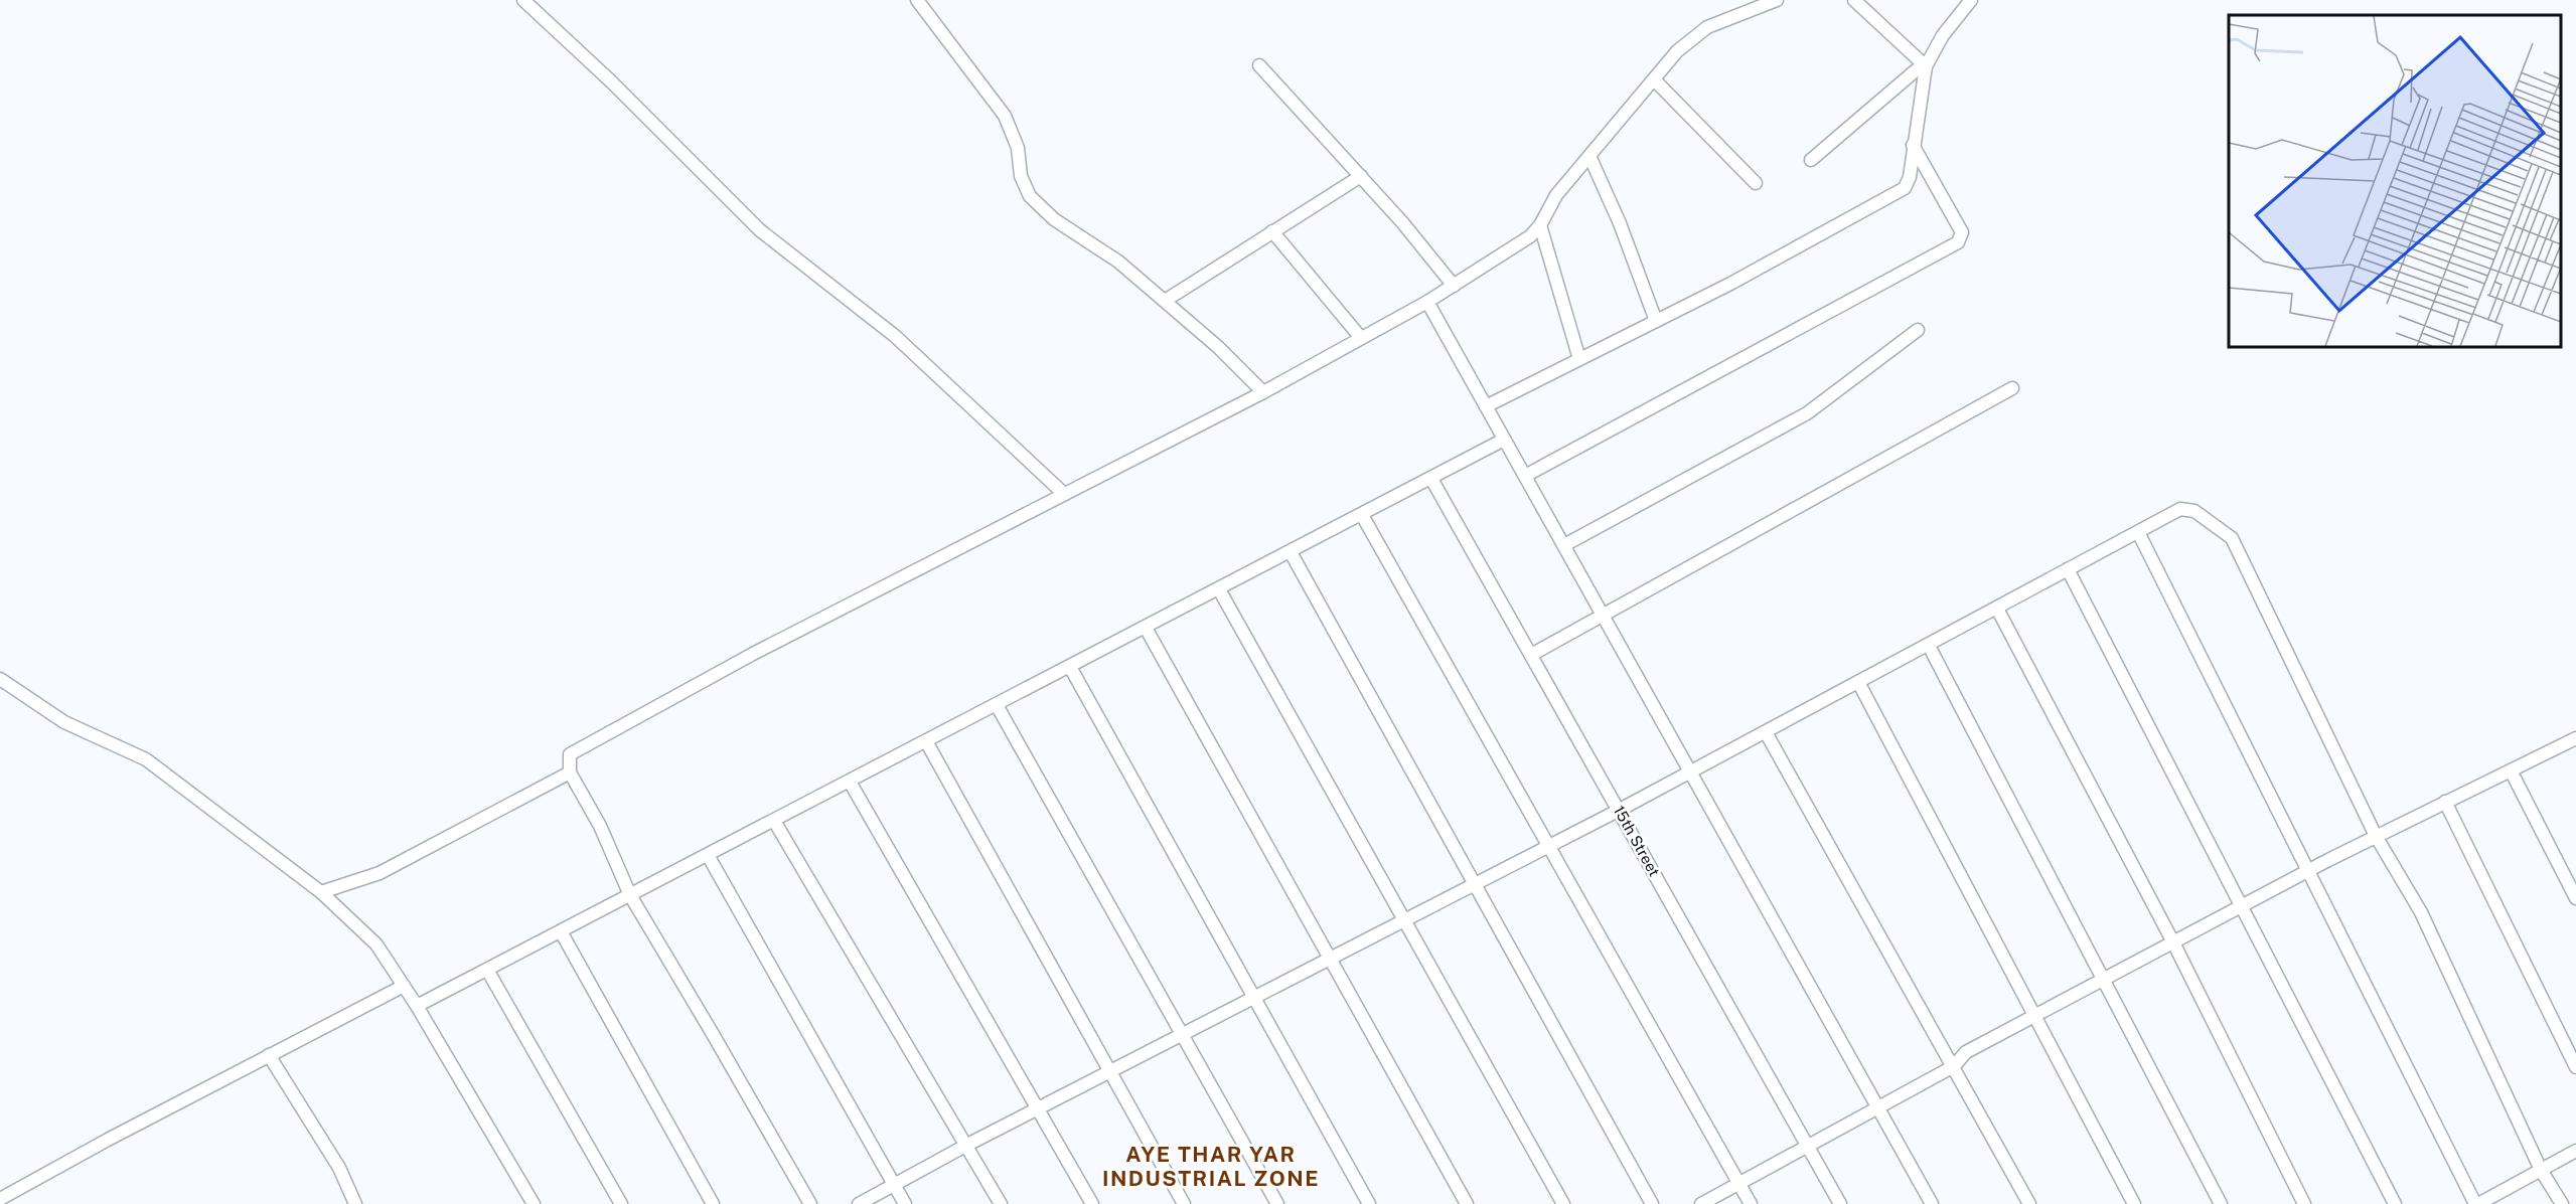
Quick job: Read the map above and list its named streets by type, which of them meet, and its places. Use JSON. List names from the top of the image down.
{
  "streets": {
    "street": ["15th Street"]
  },
  "districts": ["AYE THAR YAR INDUSTRIAL ZONE"]
}
